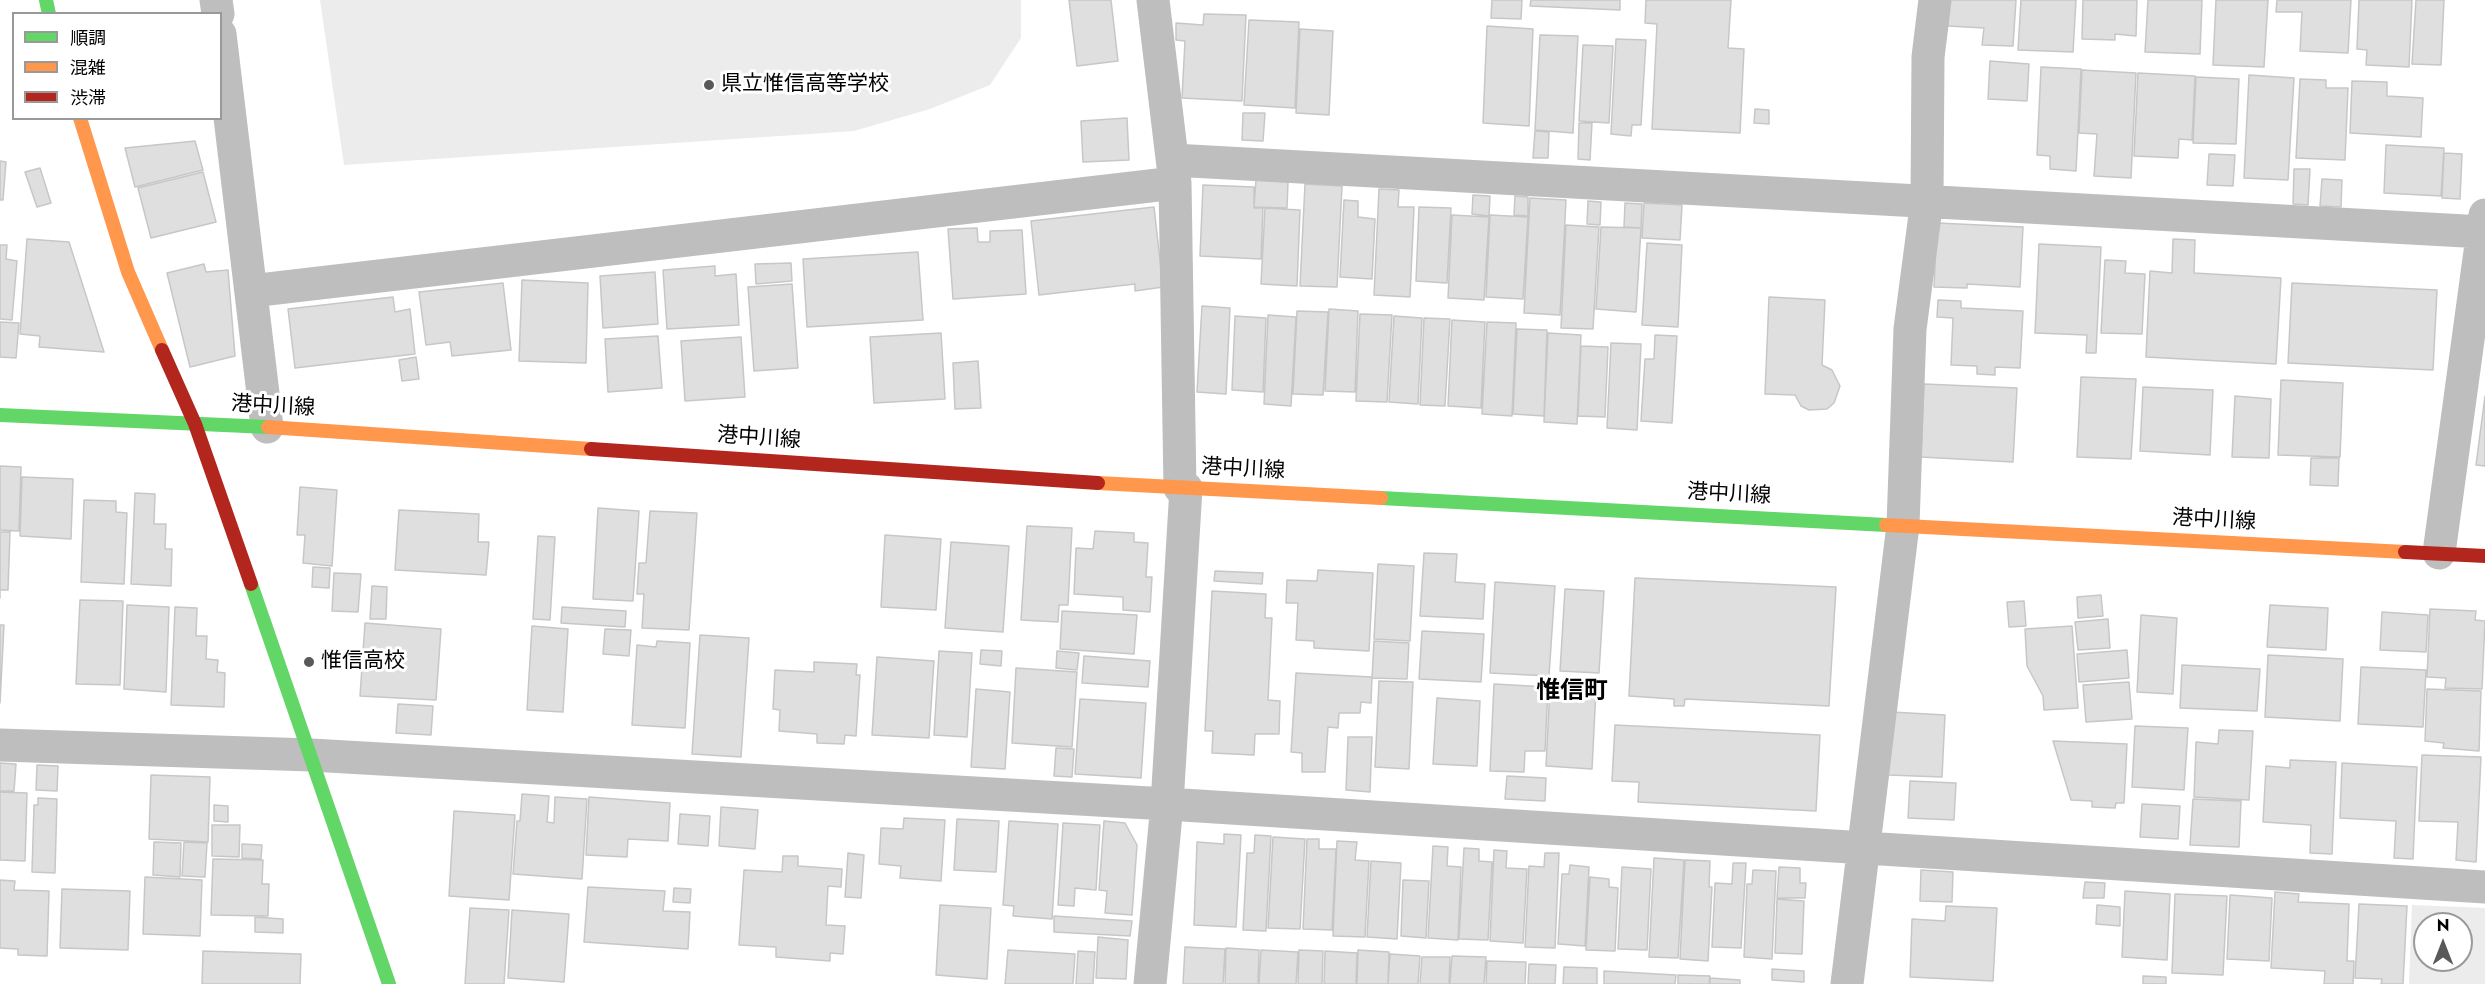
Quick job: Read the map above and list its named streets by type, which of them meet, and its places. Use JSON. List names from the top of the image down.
{
  "streets": {
    "main road": ["港中川線"]
  },
  "districts": ["惟信町"],
  "places": ["県立惟信高等学校", "惟信高校"],
  "legend": ["順調", "混雑", "渋滞"],
  "north": "top"
}
